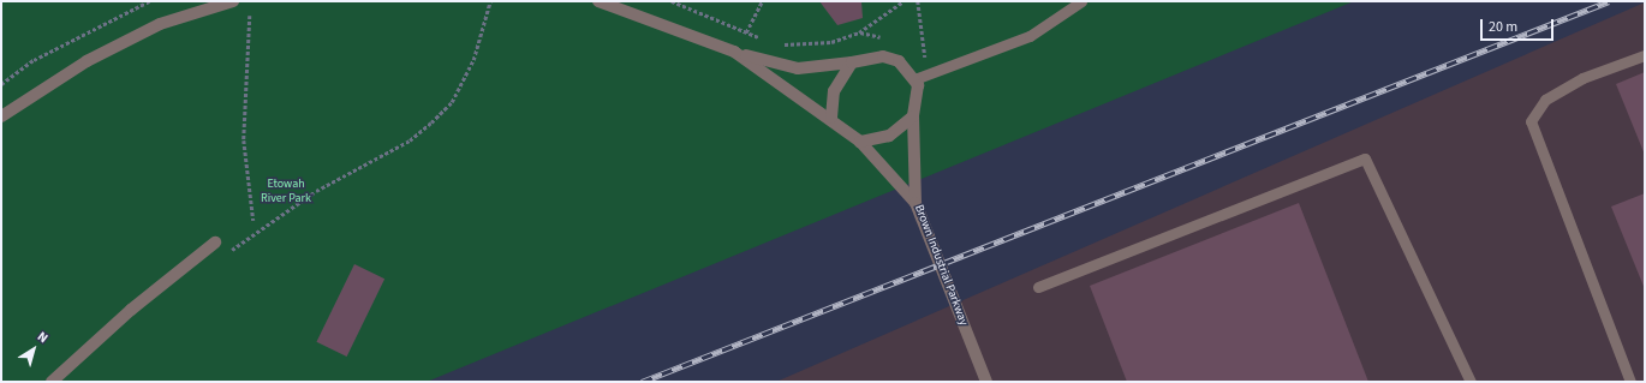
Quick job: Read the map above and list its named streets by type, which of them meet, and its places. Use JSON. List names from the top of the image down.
{
  "streets": {
    "street": ["Brown Industrial Parkway"]
  },
  "parks": ["Etowah River Park"],
  "scale_bar": "20 m",
  "north": "top right"
}
